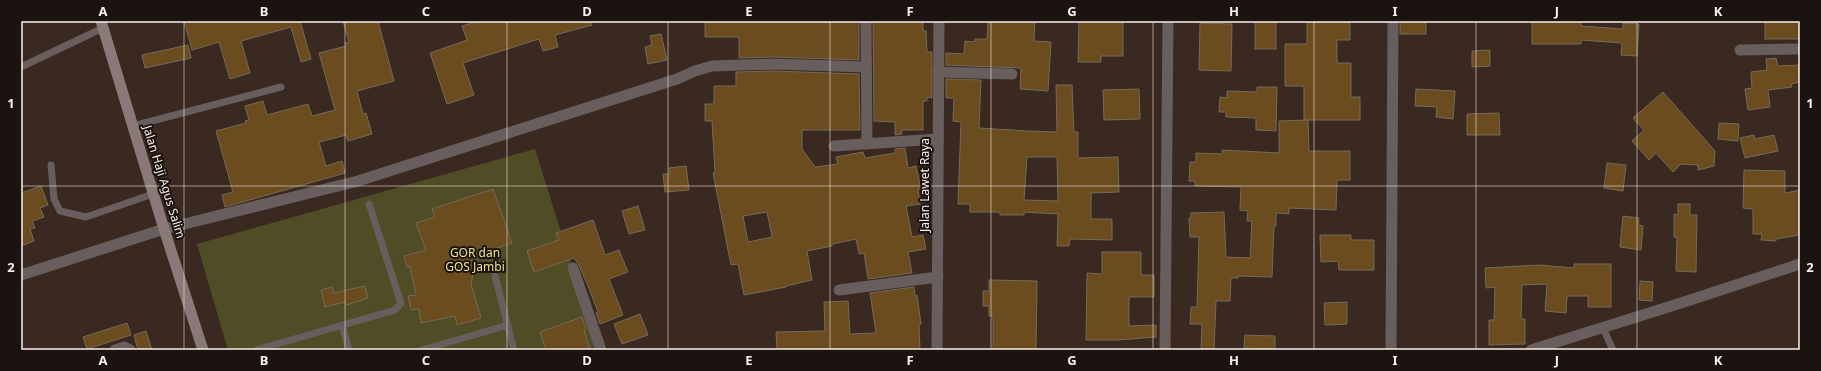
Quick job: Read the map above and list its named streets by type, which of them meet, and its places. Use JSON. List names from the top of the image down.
{
  "streets": {
    "main road": ["Jalan Haji Agus Salim"],
    "street": ["Jalan Lawet Raya"]
  },
  "parks": ["GOR dan GOS Jambi"],
  "grid": {
    "columns": [
      "A",
      "B",
      "C",
      "D",
      "E",
      "F",
      "G",
      "H",
      "I",
      "J",
      "K"
    ],
    "rows": ["1", "2"]
  }
}
